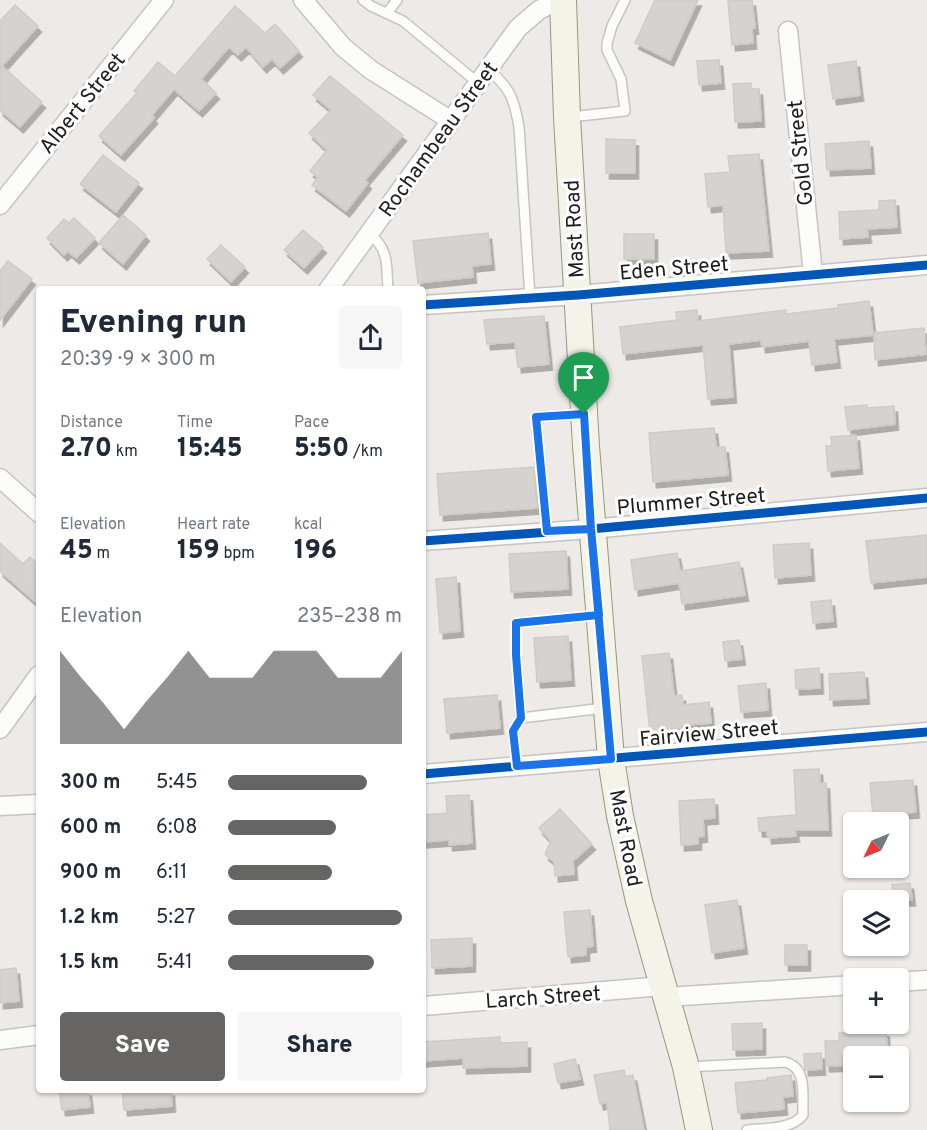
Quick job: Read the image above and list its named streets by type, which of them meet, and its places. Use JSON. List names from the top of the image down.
{
  "streets": {
    "main road": ["Mast Road"],
    "street": [
      "Albert Street",
      "Rochambeau Street",
      "Gold Street",
      "Eden Street",
      "Plummer Street",
      "Fairview Street",
      "Larch Street"
    ]
  },
  "crossings": [
    ["Rochambeau Street", "Mast Road"],
    ["Gold Street", "Eden Street"],
    ["Mast Road", "Eden Street"],
    ["Mast Road", "Plummer Street"],
    ["Mast Road", "Fairview Street"],
    ["Mast Road", "Larch Street"]
  ],
  "north": "bottom left",
  "page": {
    "heading": ["Evening run", "20:39 · 9 × 300 m"],
    "stats": [
      ["Distance", "2.70 km"],
      ["Time", "15:45"],
      ["Pace", "5:50 /km"],
      ["Elevation", "45 m"],
      ["Heart rate", "159 bpm"],
      ["kcal", "196"]
    ],
    "chart": ["Elevation", "235–238 m"],
    "list": [
      {
        "name": "300 m",
        "note": "5:45"
      },
      {
        "name": "600 m",
        "note": "6:08"
      },
      {
        "name": "900 m",
        "note": "6:11"
      },
      {
        "name": "1.2 km",
        "note": "5:27"
      },
      {
        "name": "1.5 km",
        "note": "5:41"
      }
    ],
    "map_buttons": ["+", "−"],
    "buttons": ["Save", "Share"]
  }
}
